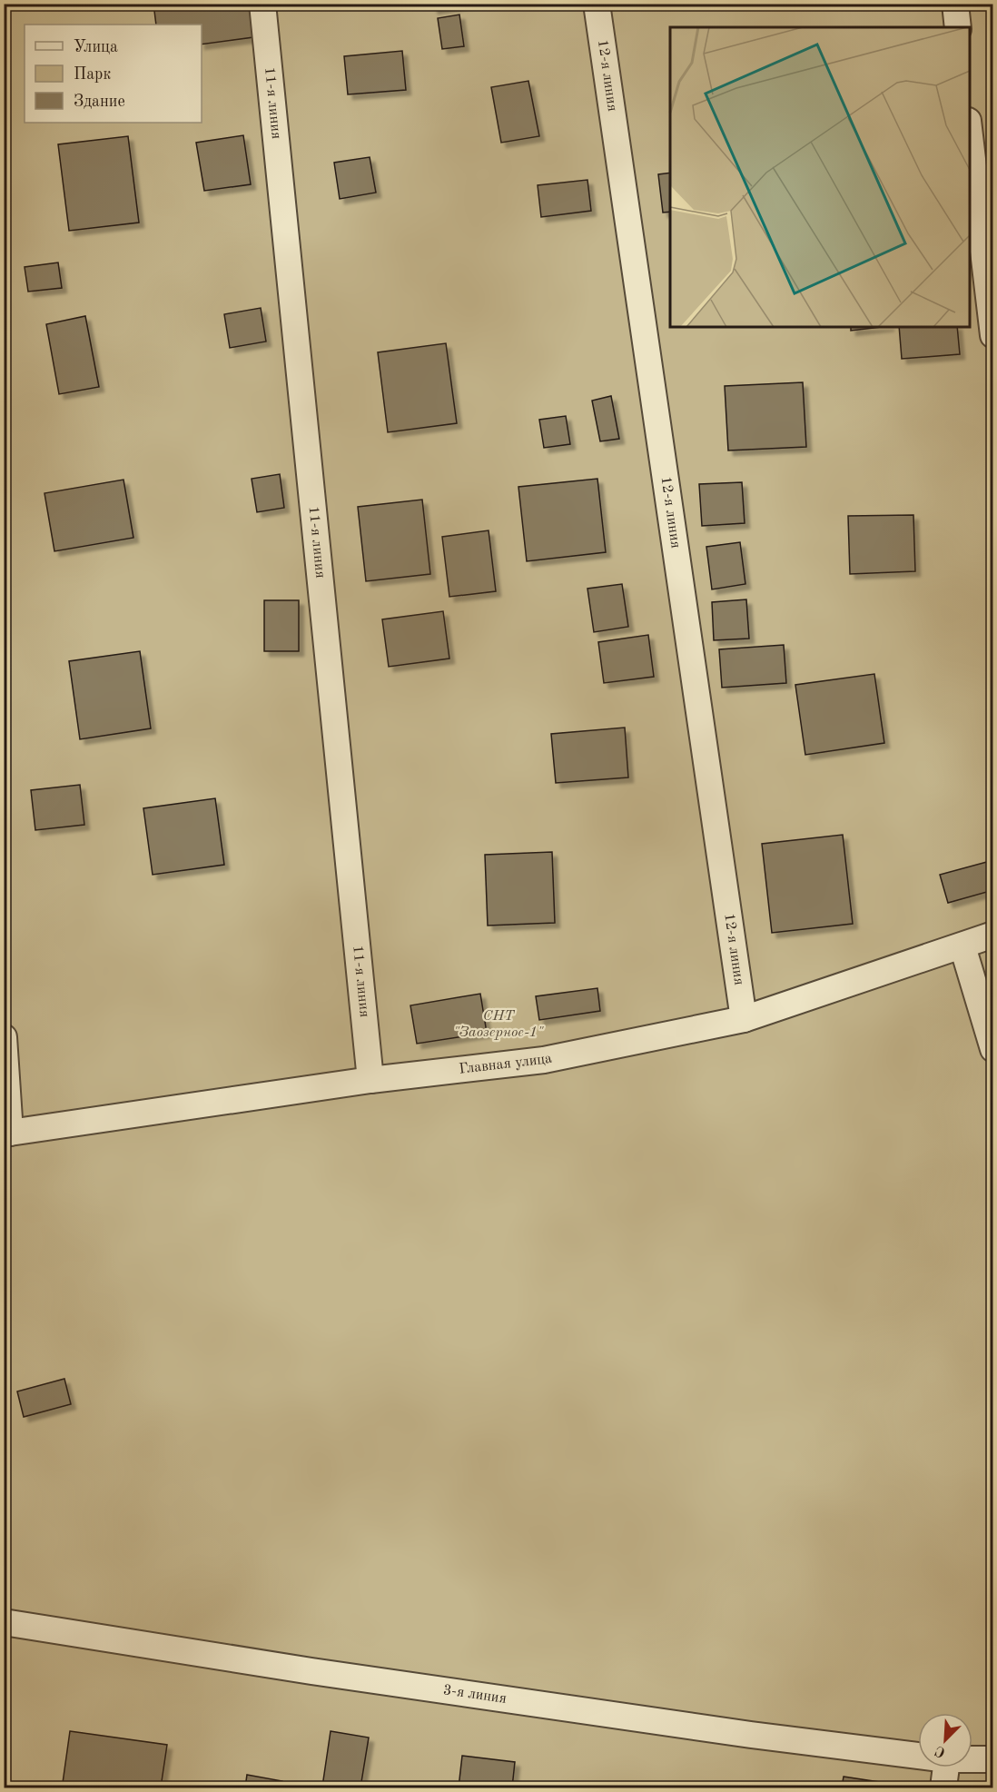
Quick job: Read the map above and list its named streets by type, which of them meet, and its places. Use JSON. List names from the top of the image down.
{
  "streets": {
    "street": [
      "12-я линия",
      "11-я линия",
      "Главная улица",
      "3-я линия"
    ]
  },
  "crossings": [
    ["12-я линия", "Главная улица"],
    ["11-я линия", "Главная улица"]
  ],
  "parks": ["СНТ \"Заозерное-1\""],
  "legend": ["Улица", "Парк", "Здание"],
  "north": "bottom left"
}
